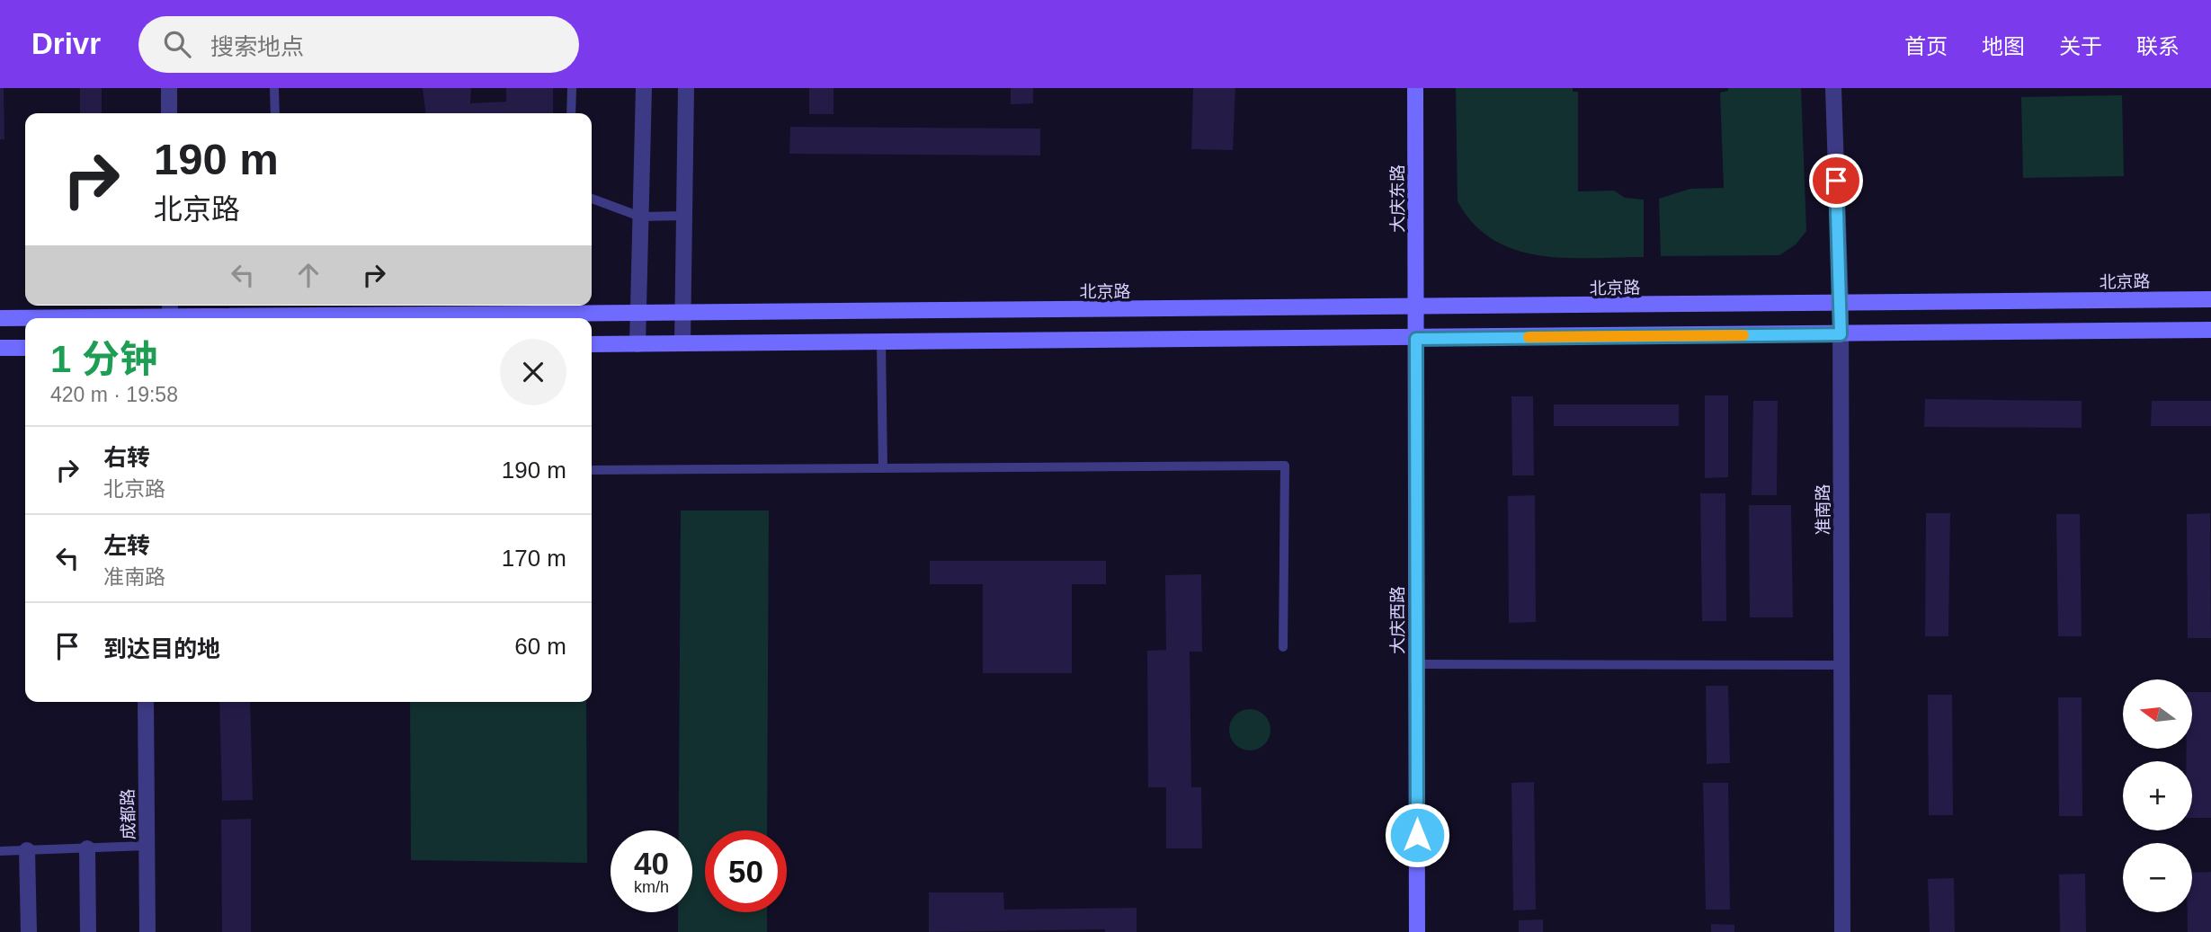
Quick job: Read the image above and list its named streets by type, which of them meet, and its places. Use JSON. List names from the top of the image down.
{
  "streets": {
    "main road": ["大庆东路", "北京路", "大庆西路"],
    "street": ["准南路", "成都路"]
  },
  "crossings": [
    ["大庆东路", "北京路"],
    ["大庆东路", "大庆西路"],
    ["北京路", "准南路"],
    ["北京路", "大庆西路"]
  ],
  "north": "left",
  "page": {
    "header": "Drivr",
    "search": "搜索地点",
    "nav": [
      "首页",
      "地图",
      "关于",
      "联系"
    ],
    "turn": ["190 m", "北京路"],
    "heading": ["1 分钟", "420 m · 19:58"],
    "list": [
      {
        "name": "右转",
        "note": "北京路",
        "value": "190 m"
      },
      {
        "name": "左转",
        "note": "准南路",
        "value": "170 m"
      },
      {
        "name": "到达目的地",
        "value": "60 m"
      }
    ],
    "map_buttons": ["+", "−"],
    "speed": "40 km/h",
    "limit": "50"
  }
}
